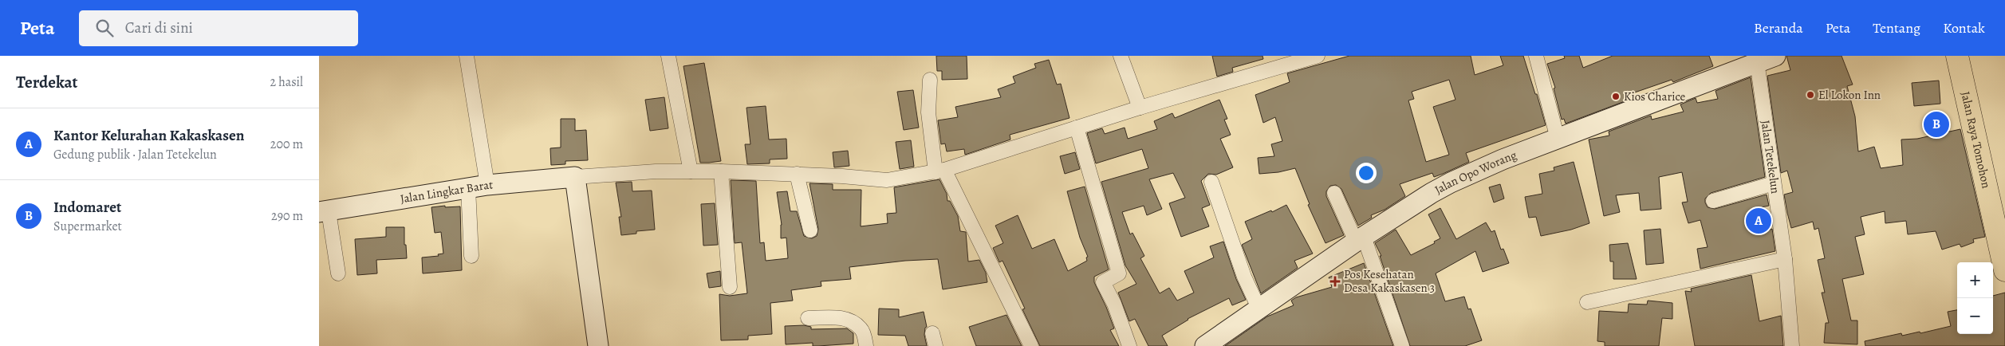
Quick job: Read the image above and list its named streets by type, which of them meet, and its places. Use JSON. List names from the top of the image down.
{
  "streets": {
    "highway": ["Jalan Raya Tomohon"],
    "street": ["Jalan Tetekelun", "Jalan Opo Worang", "Jalan Lingkar Barat"]
  },
  "crossings": [
    ["Jalan Tetekelun", "Jalan Opo Worang"]
  ],
  "places": {
    "other": ["El Lokon Inn", "Kios Charice"],
    "health": ["Pos Kesehatan Desa Kakaskasen 3"]
  },
  "page": {
    "header": "Peta",
    "search": "Cari di sini",
    "nav": [
      "Beranda",
      "Peta",
      "Tentang",
      "Kontak"
    ],
    "heading": ["Terdekat", "2 hasil"],
    "list": [
      {
        "mark": "A",
        "name": "Kantor Kelurahan Kakaskasen",
        "note": "Gedung publik · Jalan Tetekelun",
        "value": "200 m"
      },
      {
        "mark": "B",
        "name": "Indomaret",
        "note": "Supermarket",
        "value": "290 m"
      }
    ],
    "pins": ["B", "A"],
    "map_buttons": ["+", "−"]
  }
}
